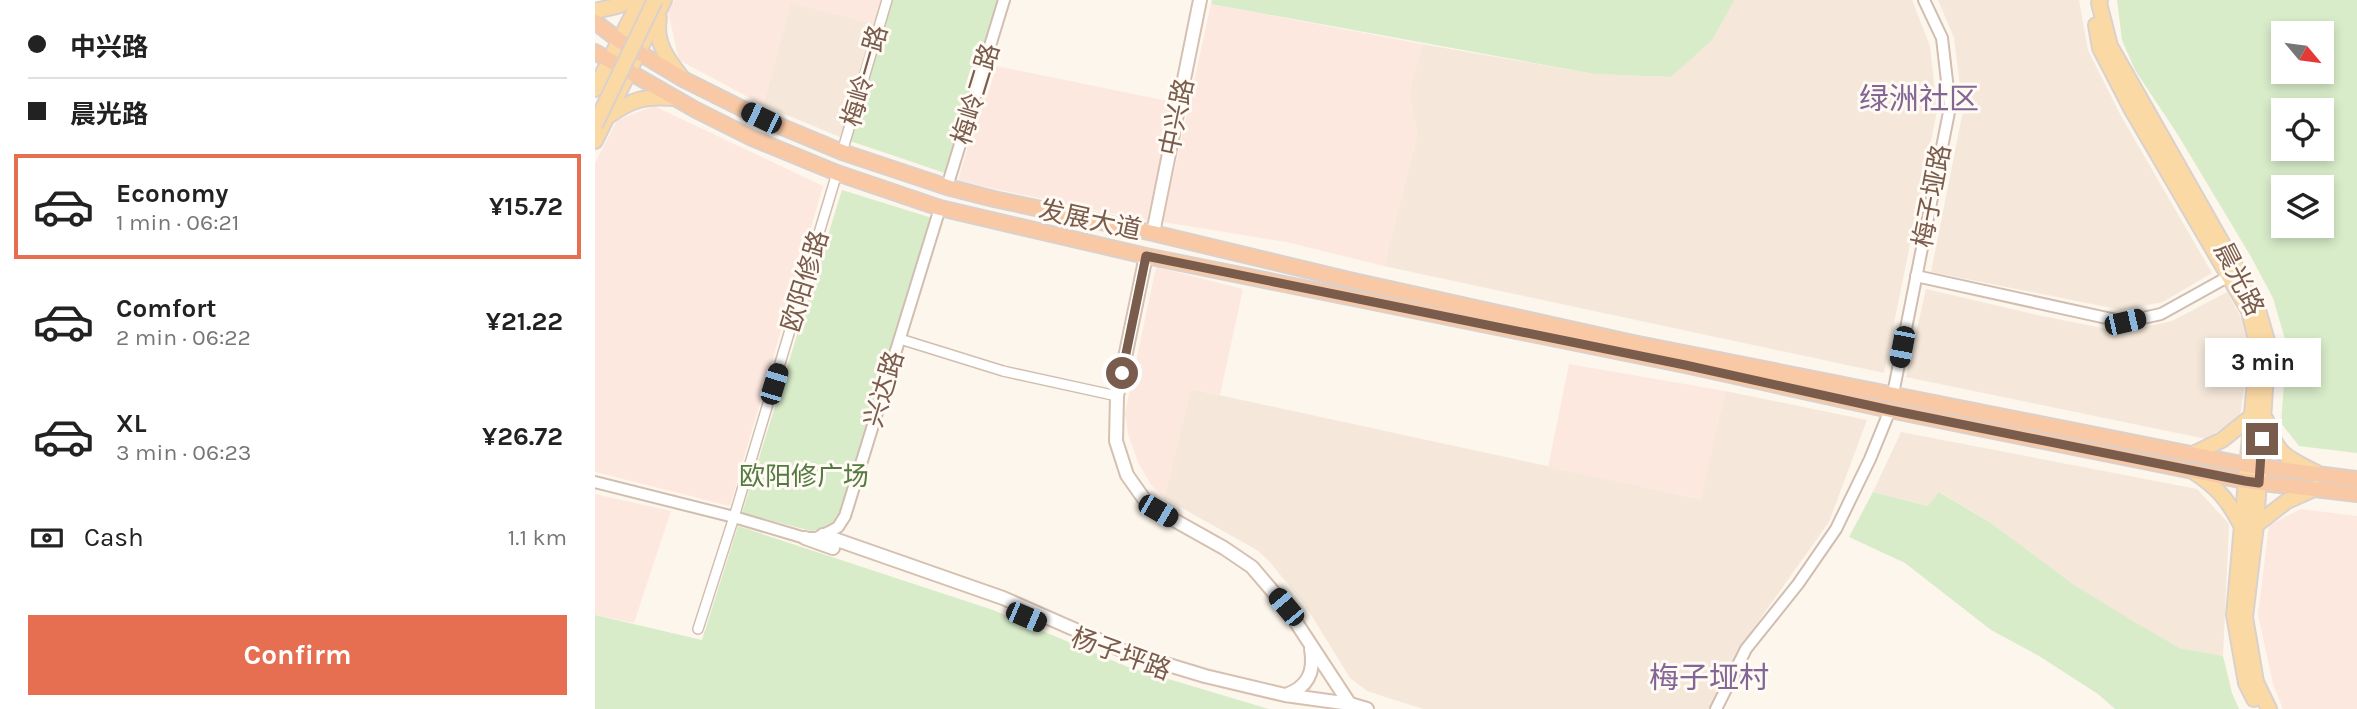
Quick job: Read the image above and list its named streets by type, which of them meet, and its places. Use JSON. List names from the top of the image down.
{
  "streets": {
    "highway": ["发展大道"],
    "main road": ["中兴路", "晨光路", "杨子坪路"],
    "street": [
      "梅岭一路",
      "梅岭二路",
      "梅子垭路",
      "欧阳修路",
      "兴达路"
    ]
  },
  "crossings": [
    ["梅岭一路", "发展大道"],
    ["梅岭二路", "发展大道"],
    ["中兴路", "发展大道"],
    ["梅子垭路", "发展大道"],
    ["发展大道", "晨光路"],
    ["发展大道", "欧阳修路"],
    ["发展大道", "兴达路"],
    ["兴达路", "杨子坪路"]
  ],
  "districts": ["绿洲社区", "梅子垭村"],
  "parks": ["欧阳修广场"],
  "north": "bottom right",
  "page": {
    "banner": ["中兴路", "晨光路"],
    "list": [
      {
        "name": "Economy",
        "note": "1 min · 06:21",
        "value": "¥15.72"
      },
      {
        "name": "Comfort",
        "note": "2 min · 06:22",
        "value": "¥21.22"
      },
      {
        "name": "XL",
        "note": "3 min · 06:23",
        "value": "¥26.72"
      }
    ],
    "bubble": "3 min",
    "pay": ["Cash", "1.1 km"],
    "buttons": "Confirm"
  }
}
